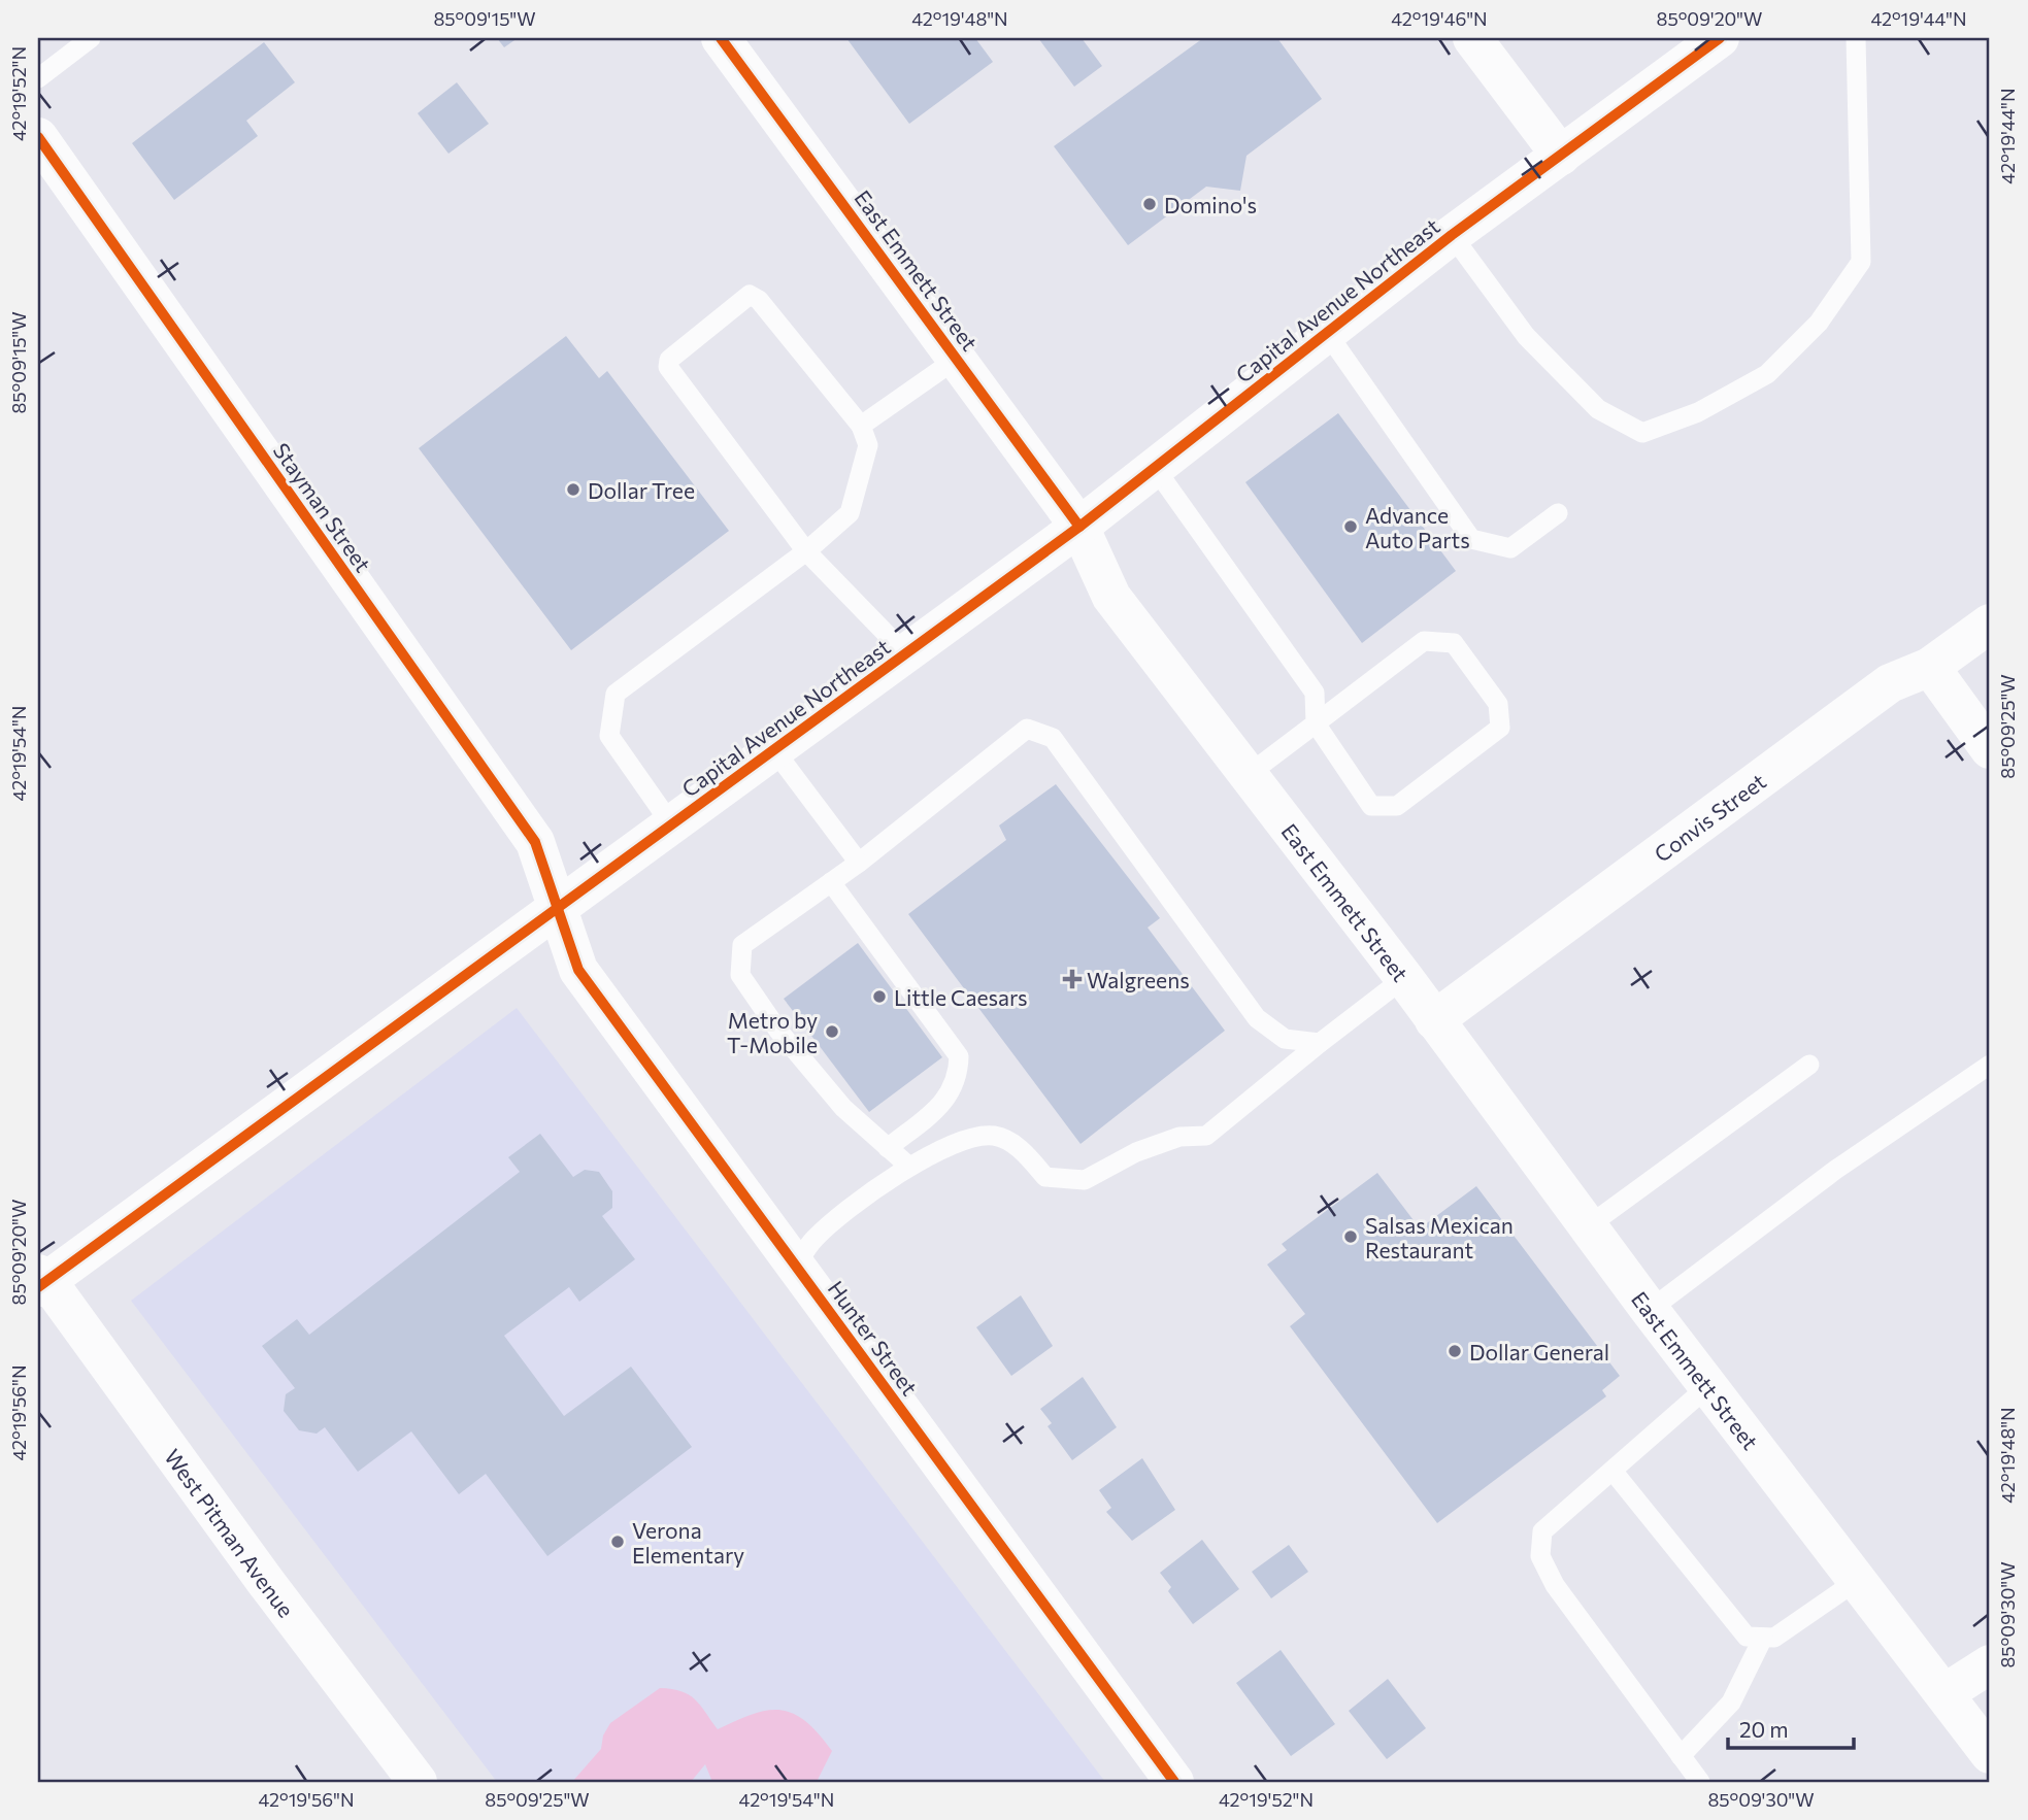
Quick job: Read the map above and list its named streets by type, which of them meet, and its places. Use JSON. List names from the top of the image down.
{
  "streets": {
    "street": [
      "East Emmett Street",
      "Capital Avenue Northeast",
      "Stayman Street",
      "Convis Street",
      "Hunter Street",
      "West Pitman Avenue"
    ]
  },
  "crossings": [
    ["East Emmett Street", "Capital Avenue Northeast"],
    ["East Emmett Street", "Convis Street"],
    ["Capital Avenue Northeast", "Stayman Street"],
    ["Capital Avenue Northeast", "Hunter Street"],
    ["Capital Avenue Northeast", "West Pitman Avenue"],
    ["Stayman Street", "Hunter Street"]
  ],
  "places": {
    "other": [
      "Domino's",
      "Dollar Tree",
      "Advance Auto Parts",
      "Little Caesars",
      "Metro by T-Mobile",
      "Salsas Mexican Restaurant",
      "Dollar General",
      "Verona Elementary"
    ],
    "health": ["Walgreens"]
  },
  "scale_bar": "20 m",
  "coordinates": [
    "85°09'15\"W",
    "42°19'48\"N",
    "42°19'46\"N",
    "85°09'20\"W",
    "42°19'44\"N",
    "42°19'52\"N",
    "85°09'25\"W",
    "42°19'54\"N",
    "42°19'56\"N",
    "85°09'30\"W"
  ]
}
